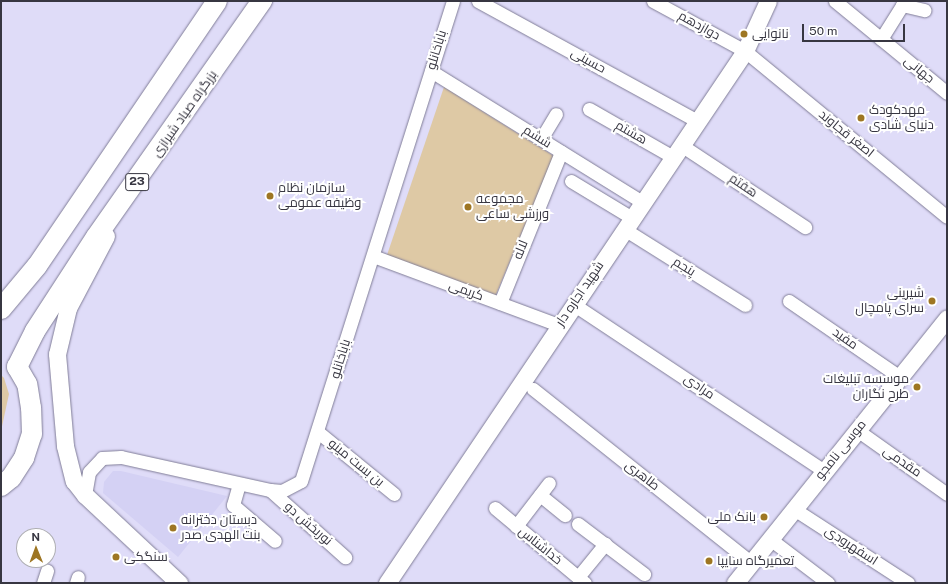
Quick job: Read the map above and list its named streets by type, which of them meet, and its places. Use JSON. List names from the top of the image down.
{
  "streets": {
    "highway": ["بزرگراه صیاد شیرازی", "23"],
    "main road": ["شهید اجاره دار", "موسی نامجو"],
    "street": [
      "دوازدهم",
      "باباخانلو",
      "حسینی",
      "جهانی",
      "هشتم",
      "اصغر قجاوند",
      "ششم",
      "هفتم",
      "لاله",
      "پنجم",
      "کریمی",
      "مفید",
      "مرادی",
      "مقدمی",
      "بن بست مینو",
      "طاهری",
      "نوربخش دو",
      "خداشناس",
      "اسفهرودی"
    ]
  },
  "crossings": [
    ["دوازدهم", "اصغر قجاوند"],
    ["دوازدهم", "شهید اجاره دار"],
    ["باباخانلو", "ششم"],
    ["باباخانلو", "کریمی"],
    ["باباخانلو", "بن بست مینو"],
    ["باباخانلو", "نوربخش دو"],
    ["حسینی", "شهید اجاره دار"],
    ["هشتم", "هفتم"],
    ["هشتم", "شهید اجاره دار"],
    ["اصغر قجاوند", "شهید اجاره دار"],
    ["ششم", "لاله"],
    ["ششم", "شهید اجاره دار"],
    ["هفتم", "شهید اجاره دار"],
    ["لاله", "کریمی"],
    ["پنجم", "شهید اجاره دار"],
    ["کریمی", "شهید اجاره دار"],
    ["شهید اجاره دار", "مرادی"],
    ["مفید", "موسی نامجو"],
    ["مرادی", "موسی نامجو"],
    ["موسی نامجو", "مقدمی"],
    ["موسی نامجو", "طاهری"],
    ["موسی نامجو", "اسفهرودی"]
  ],
  "places": [
    "نانوایی",
    "مهدکودک دنیای شادی",
    "سازمان نظام وظیفه عمومی",
    "مجموعه ورزشی ساعی",
    "شیرینی سرای پامچال",
    "موسسه تبلیغات طرح نگاران",
    "بانک ملی",
    "دبستان دخترانه بنت الهدی صدر",
    "سنگکی",
    "تعمیرگاه سایپا"
  ],
  "scale_bar": "50 m",
  "north": "top"
}
